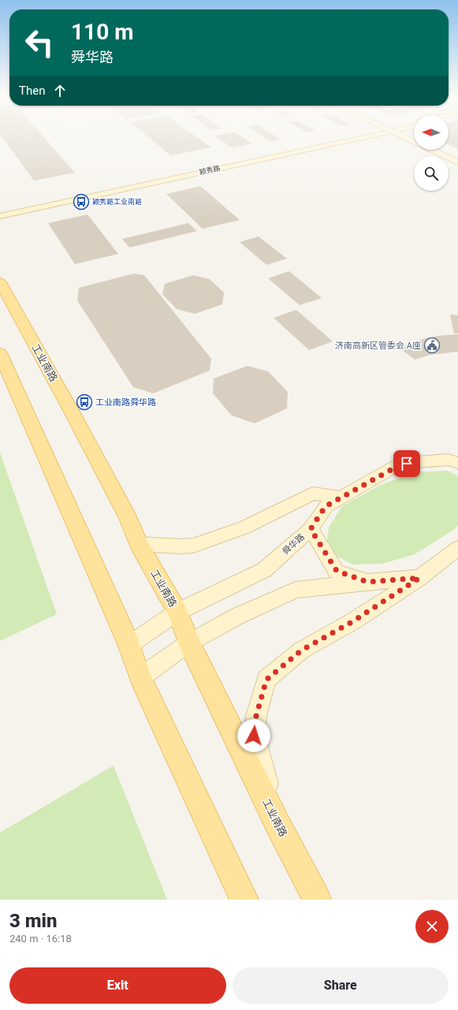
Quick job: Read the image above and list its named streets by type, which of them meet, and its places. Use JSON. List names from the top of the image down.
{
  "streets": {
    "main road": ["颖秀路", "工业南路", "舜华路"]
  },
  "crossings": [
    ["工业南路", "舜华路"]
  ],
  "places": {
    "bus stop": ["颖秀路工业南路", "工业南路舜华路"],
    "public building": ["济南高新区管委会 A座"]
  },
  "north": "left",
  "page": {
    "turn": ["110 m", "舜华路"],
    "then": "Then",
    "heading": ["3 min", "240 m · 16:18"],
    "buttons": ["Exit", "Share"]
  }
}
